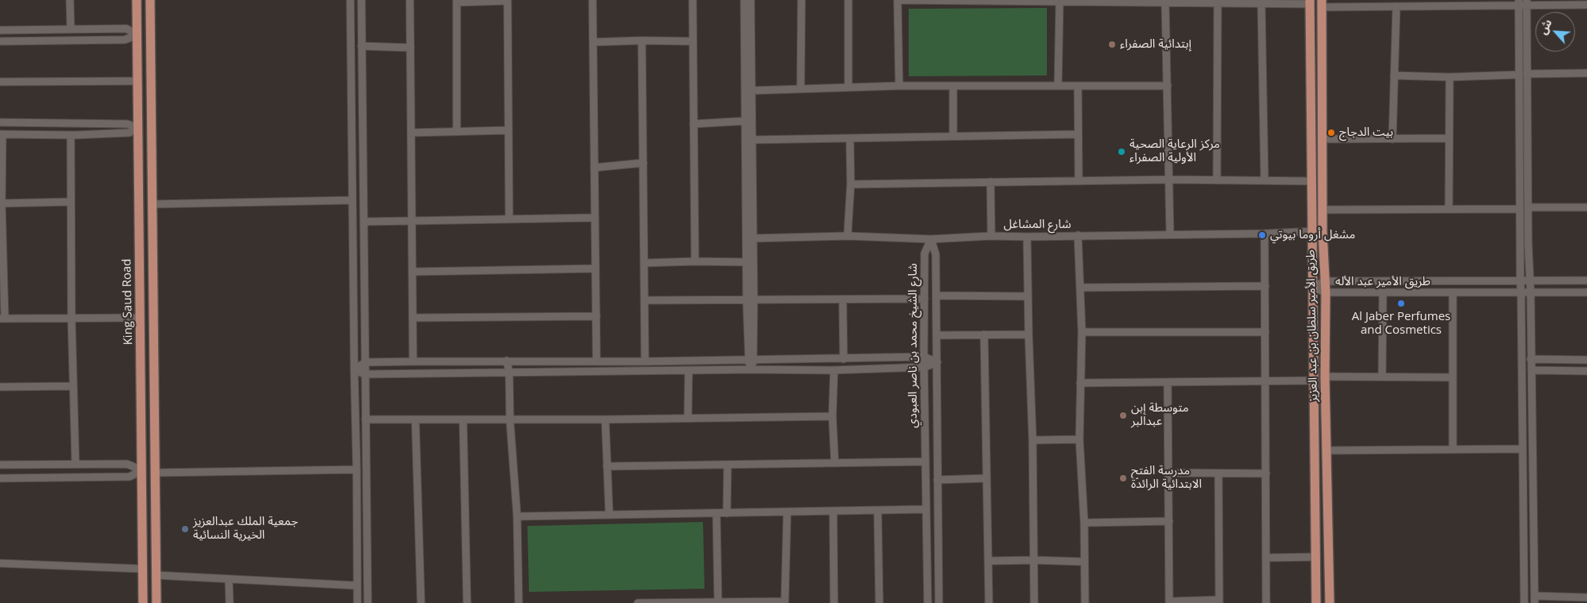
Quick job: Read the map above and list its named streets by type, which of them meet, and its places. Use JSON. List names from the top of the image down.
{
  "streets": {
    "main road": ["King Saud Road", "طريق الأمير سلطان بن عبد العزيز"],
    "street": ["شارع المشاغل", "طريق الأمير عبد الأله", "شارع الشيخ محمد بن ناصر العبودي"]
  },
  "crossings": [
    ["شارع المشاغل", "طريق الأمير سلطان بن عبد العزيز"],
    ["شارع المشاغل", "شارع الشيخ محمد بن ناصر العبودي"],
    ["طريق الأمير عبد الأله", "طريق الأمير سلطان بن عبد العزيز"]
  ],
  "places": [
    "إبتدائية الصفراء",
    "بيت الدجاج",
    "مركز الرعاية الصحية الأولية الصفراء",
    "مشغل أروما بيوتي",
    "Al Jaber Perfumes and Cosmetics",
    "متوسطة إبن عبدالبر",
    "مدرسة الفتح الابتدائية الرائدة",
    "جمعية الملك عبدالعزيز الخيرية النسائية"
  ],
  "north": "top left"
}
